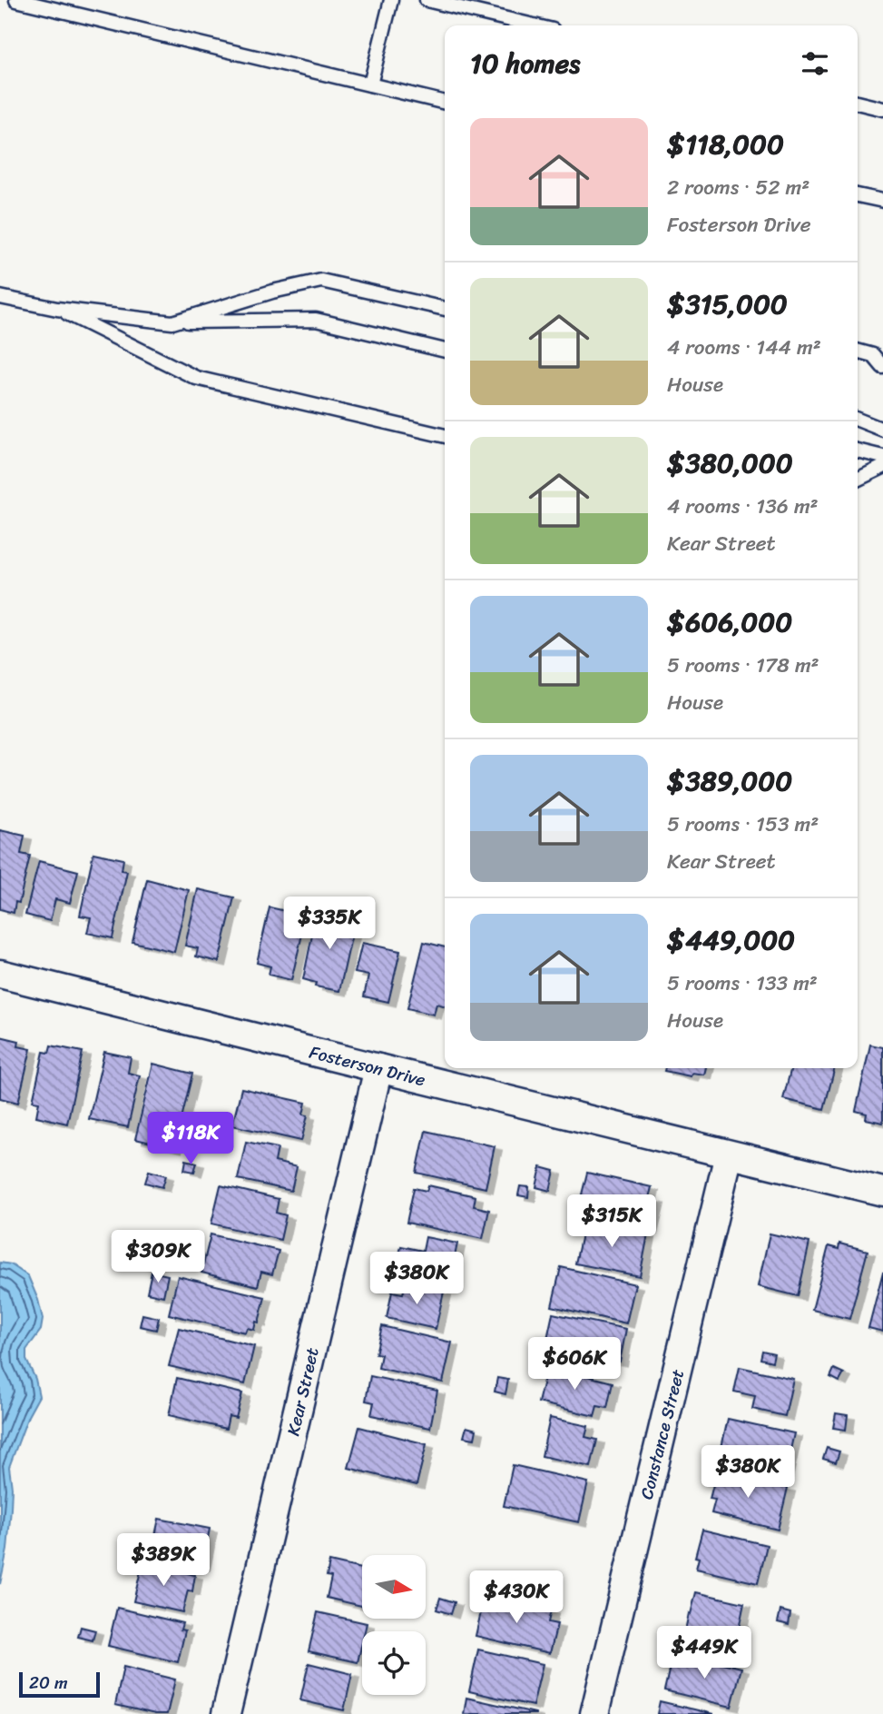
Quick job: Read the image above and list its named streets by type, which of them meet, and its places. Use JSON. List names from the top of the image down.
{
  "streets": {
    "street": ["Fosterson Drive", "Kear Street", "Constance Street"]
  },
  "crossings": [
    ["Fosterson Drive", "Kear Street"],
    ["Fosterson Drive", "Constance Street"]
  ],
  "scale_bar": "20 m",
  "north": "right",
  "page": {
    "heading": "10 homes",
    "list": [
      {
        "name": "$118,000",
        "note": "2 rooms · 52 m² · Fosterson Drive"
      },
      {
        "name": "$315,000",
        "note": "4 rooms · 144 m² · House"
      },
      {
        "name": "$380,000",
        "note": "4 rooms · 136 m² · Kear Street"
      },
      {
        "name": "$606,000",
        "note": "5 rooms · 178 m² · House"
      },
      {
        "name": "$389,000",
        "note": "5 rooms · 153 m² · Kear Street"
      },
      {
        "name": "$449,000",
        "note": "5 rooms · 133 m² · House"
      }
    ],
    "price": [
      "$335K",
      "$118K",
      "$315K",
      "$309K",
      "$380K",
      "$606K",
      "$380K",
      "$389K",
      "$430K",
      "$449K"
    ],
    "scale": "20 m"
  }
}
